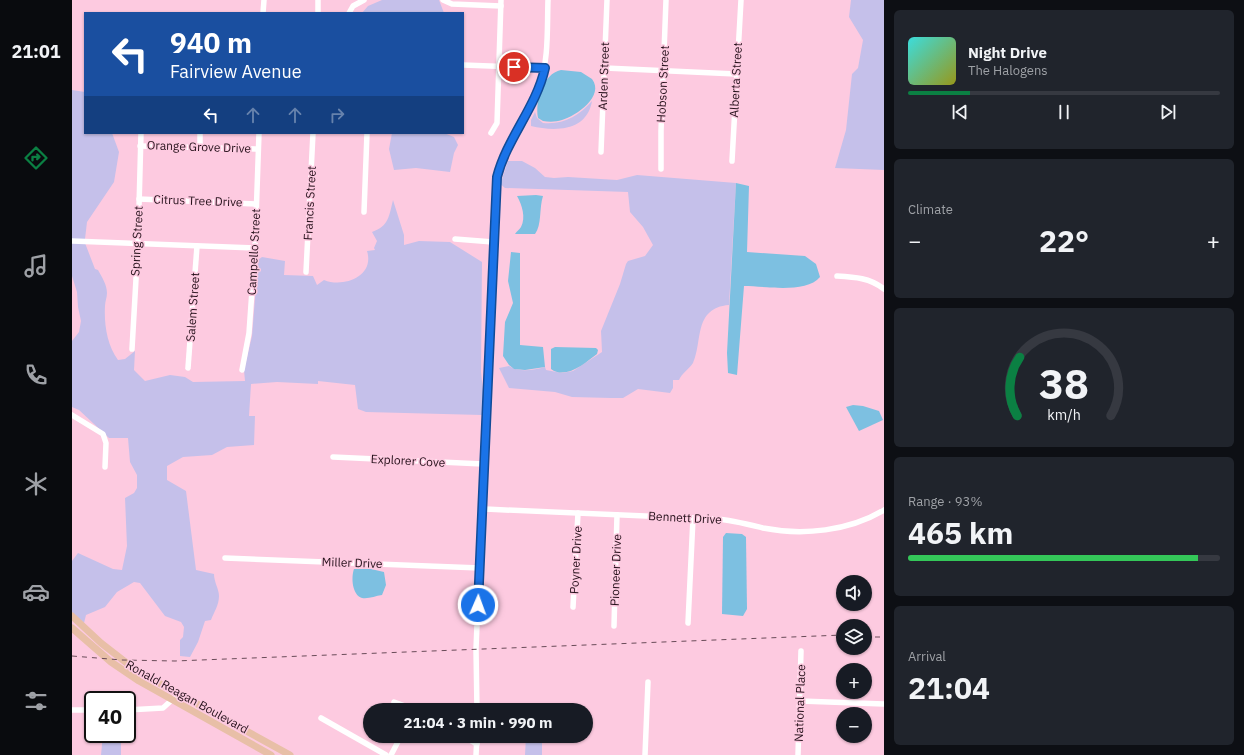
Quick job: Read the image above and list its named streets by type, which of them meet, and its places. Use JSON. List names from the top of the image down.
{
  "streets": {
    "main road": ["Ronald Reagan Boulevard"],
    "street": [
      "Arden Street",
      "Alberta Street",
      "Hobson Street",
      "Orange Grove Drive",
      "Citrus Tree Drive",
      "Francis Street",
      "Spring Street",
      "Campello Street",
      "Salem Street",
      "Explorer Cove",
      "Bennett Drive",
      "Poyner Drive",
      "Miller Drive",
      "Pioneer Drive",
      "National Place"
    ]
  },
  "crossings": [
    ["Orange Grove Drive", "Spring Street"],
    ["Orange Grove Drive", "Campello Street"],
    ["Citrus Tree Drive", "Spring Street"],
    ["Citrus Tree Drive", "Campello Street"],
    ["Bennett Drive", "Poyner Drive"],
    ["Bennett Drive", "Pioneer Drive"]
  ],
  "page": {
    "tabs": "21:01",
    "turn": ["940 m", "Fairview Avenue"],
    "song": ["Night Drive", "The Halogens"],
    "tile": [
      "Climate",
      ["Range · 93%", "465 km"],
      ["Arrival", "21:04"]
    ],
    "heat": ["−", "22°", "+"],
    "map_buttons": ["+", "−"],
    "limit": "40",
    "trip": "21:04 · 3 min · 990 m",
    "gauge": ["38", "km/h"]
  }
}
